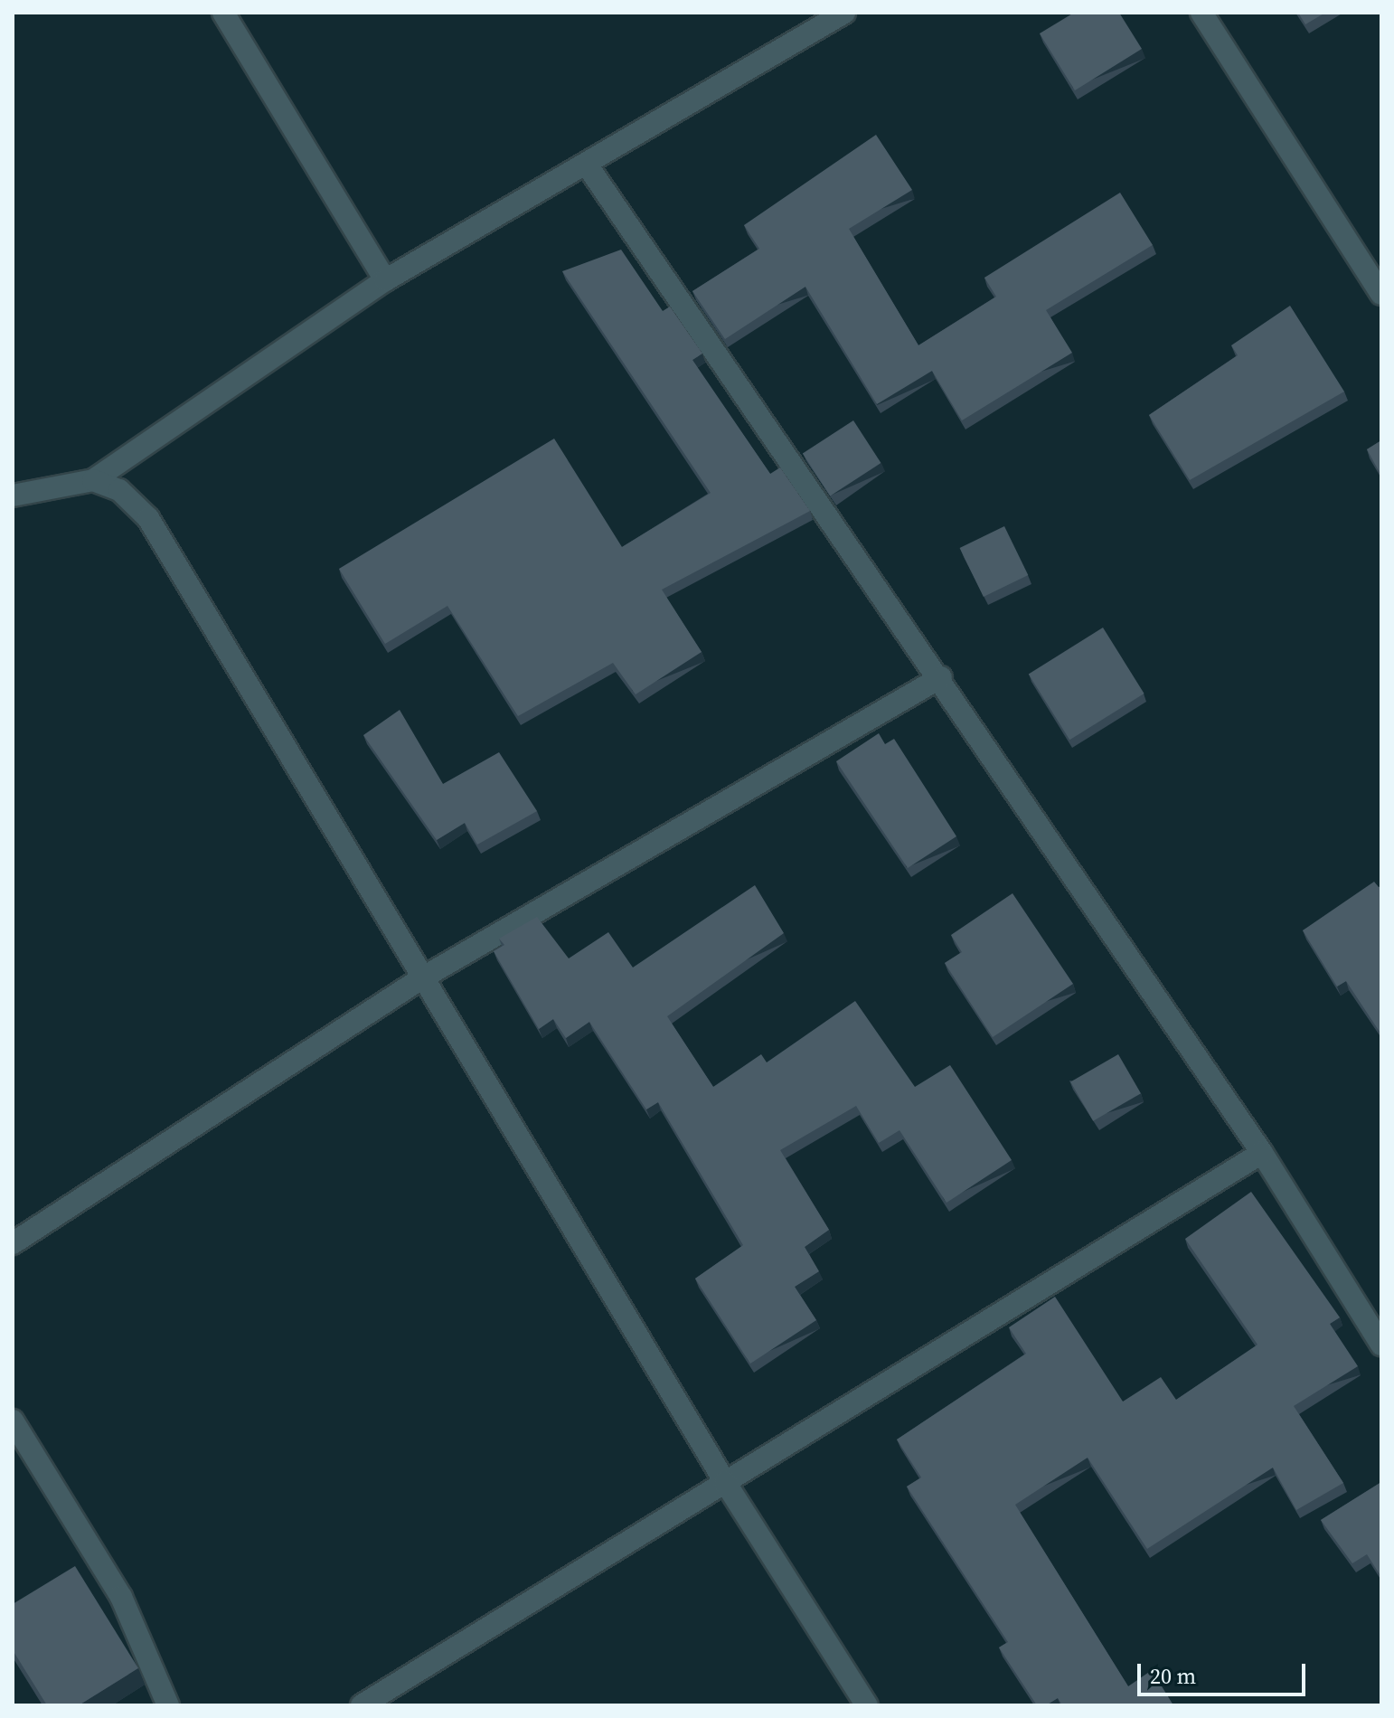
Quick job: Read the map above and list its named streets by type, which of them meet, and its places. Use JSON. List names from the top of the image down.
{
  "scale_bar": "20 m"
}
